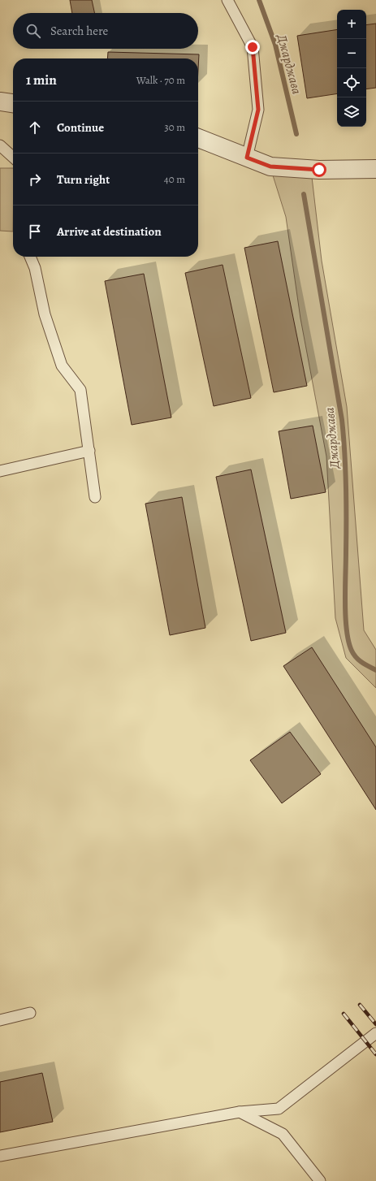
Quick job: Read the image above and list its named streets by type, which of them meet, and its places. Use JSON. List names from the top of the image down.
{
  "water": ["Джарджава"],
  "page": {
    "map_buttons": ["+", "−"],
    "search": "Search here",
    "heading": ["1 min", "Walk · 70 m"],
    "list": [
      ["Continue", "30 m"],
      ["Turn right", "40 m"],
      "Arrive at destination"
    ]
  }
}
